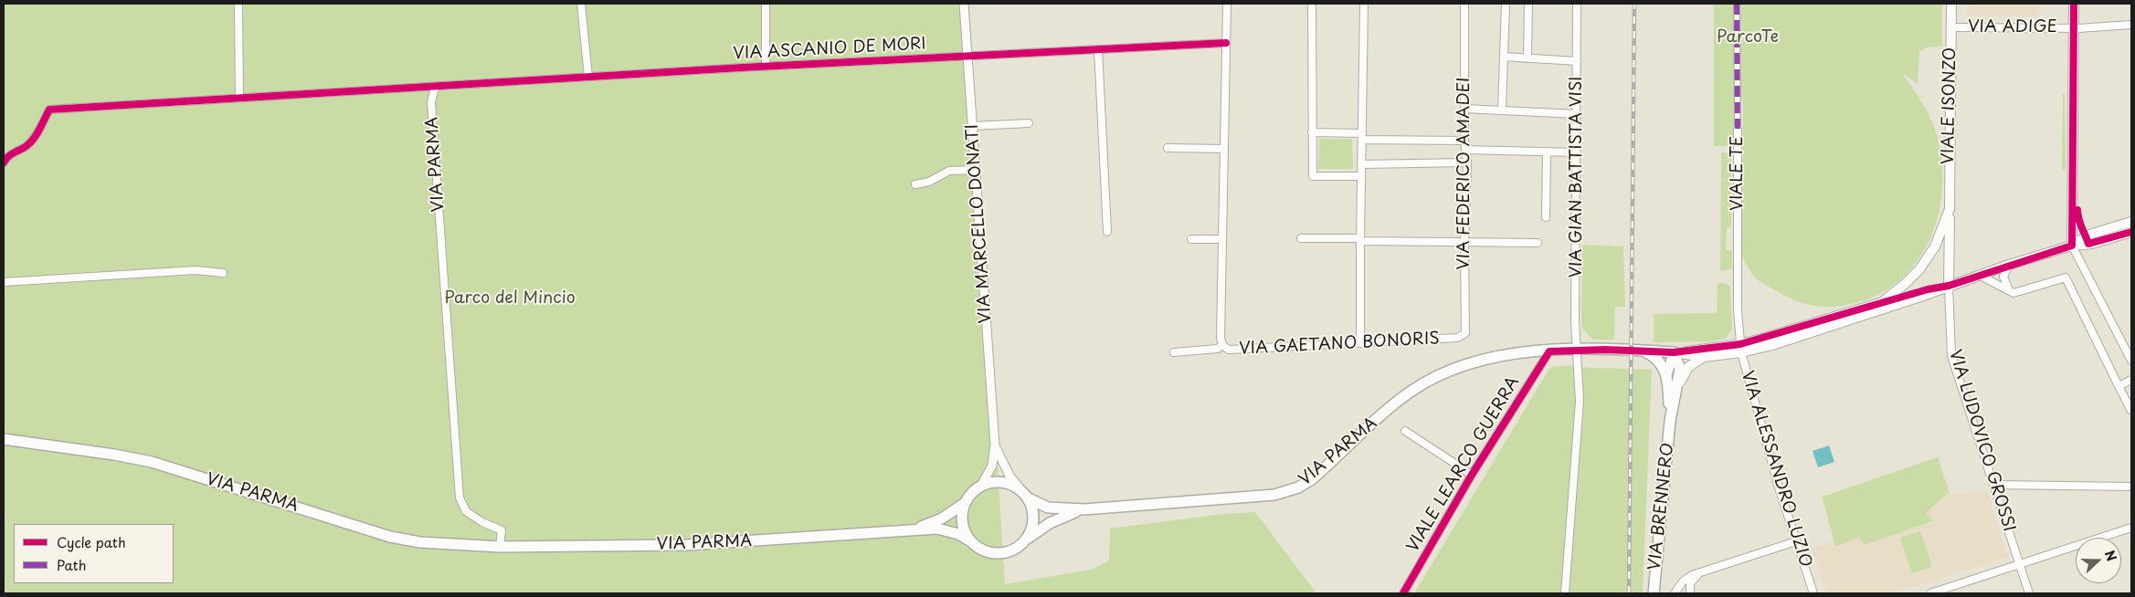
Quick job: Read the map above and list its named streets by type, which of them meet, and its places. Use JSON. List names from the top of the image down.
{
  "streets": {
    "main road": ["VIALE ISONZO", "VIA PARMA", "VIA BRENNERO"],
    "street": [
      "VIA ADIGE",
      "VIA ASCANIO DE MORI",
      "VIA FEDERICO AMADEI",
      "VIALE TE",
      "VIA GIAN BATTISTA VISI",
      "VIA MARCELLO DONATI",
      "VIA GAETANO BONORIS",
      "VIA LUDOVICO GROSSI",
      "VIALE LEARCO GUERRA",
      "VIA ALESSANDRO LUZIO"
    ]
  },
  "crossings": [
    ["VIA ADIGE", "VIALE ISONZO"],
    ["VIA ASCANIO DE MORI", "VIA PARMA"],
    ["VIA ASCANIO DE MORI", "VIA MARCELLO DONATI"],
    ["VIALE ISONZO", "VIA LUDOVICO GROSSI"],
    ["VIA PARMA", "VIA GIAN BATTISTA VISI"],
    ["VIA PARMA", "VIA MARCELLO DONATI"],
    ["VIA PARMA", "VIALE LEARCO GUERRA"],
    ["VIA PARMA", "VIA BRENNERO"],
    ["VIA FEDERICO AMADEI", "VIA GAETANO BONORIS"],
    ["VIALE TE", "VIA ALESSANDRO LUZIO"]
  ],
  "parks": ["ParcoTe", "Parco del Mincio"],
  "legend": ["Cycle path", "Path"],
  "north": "right"
}
